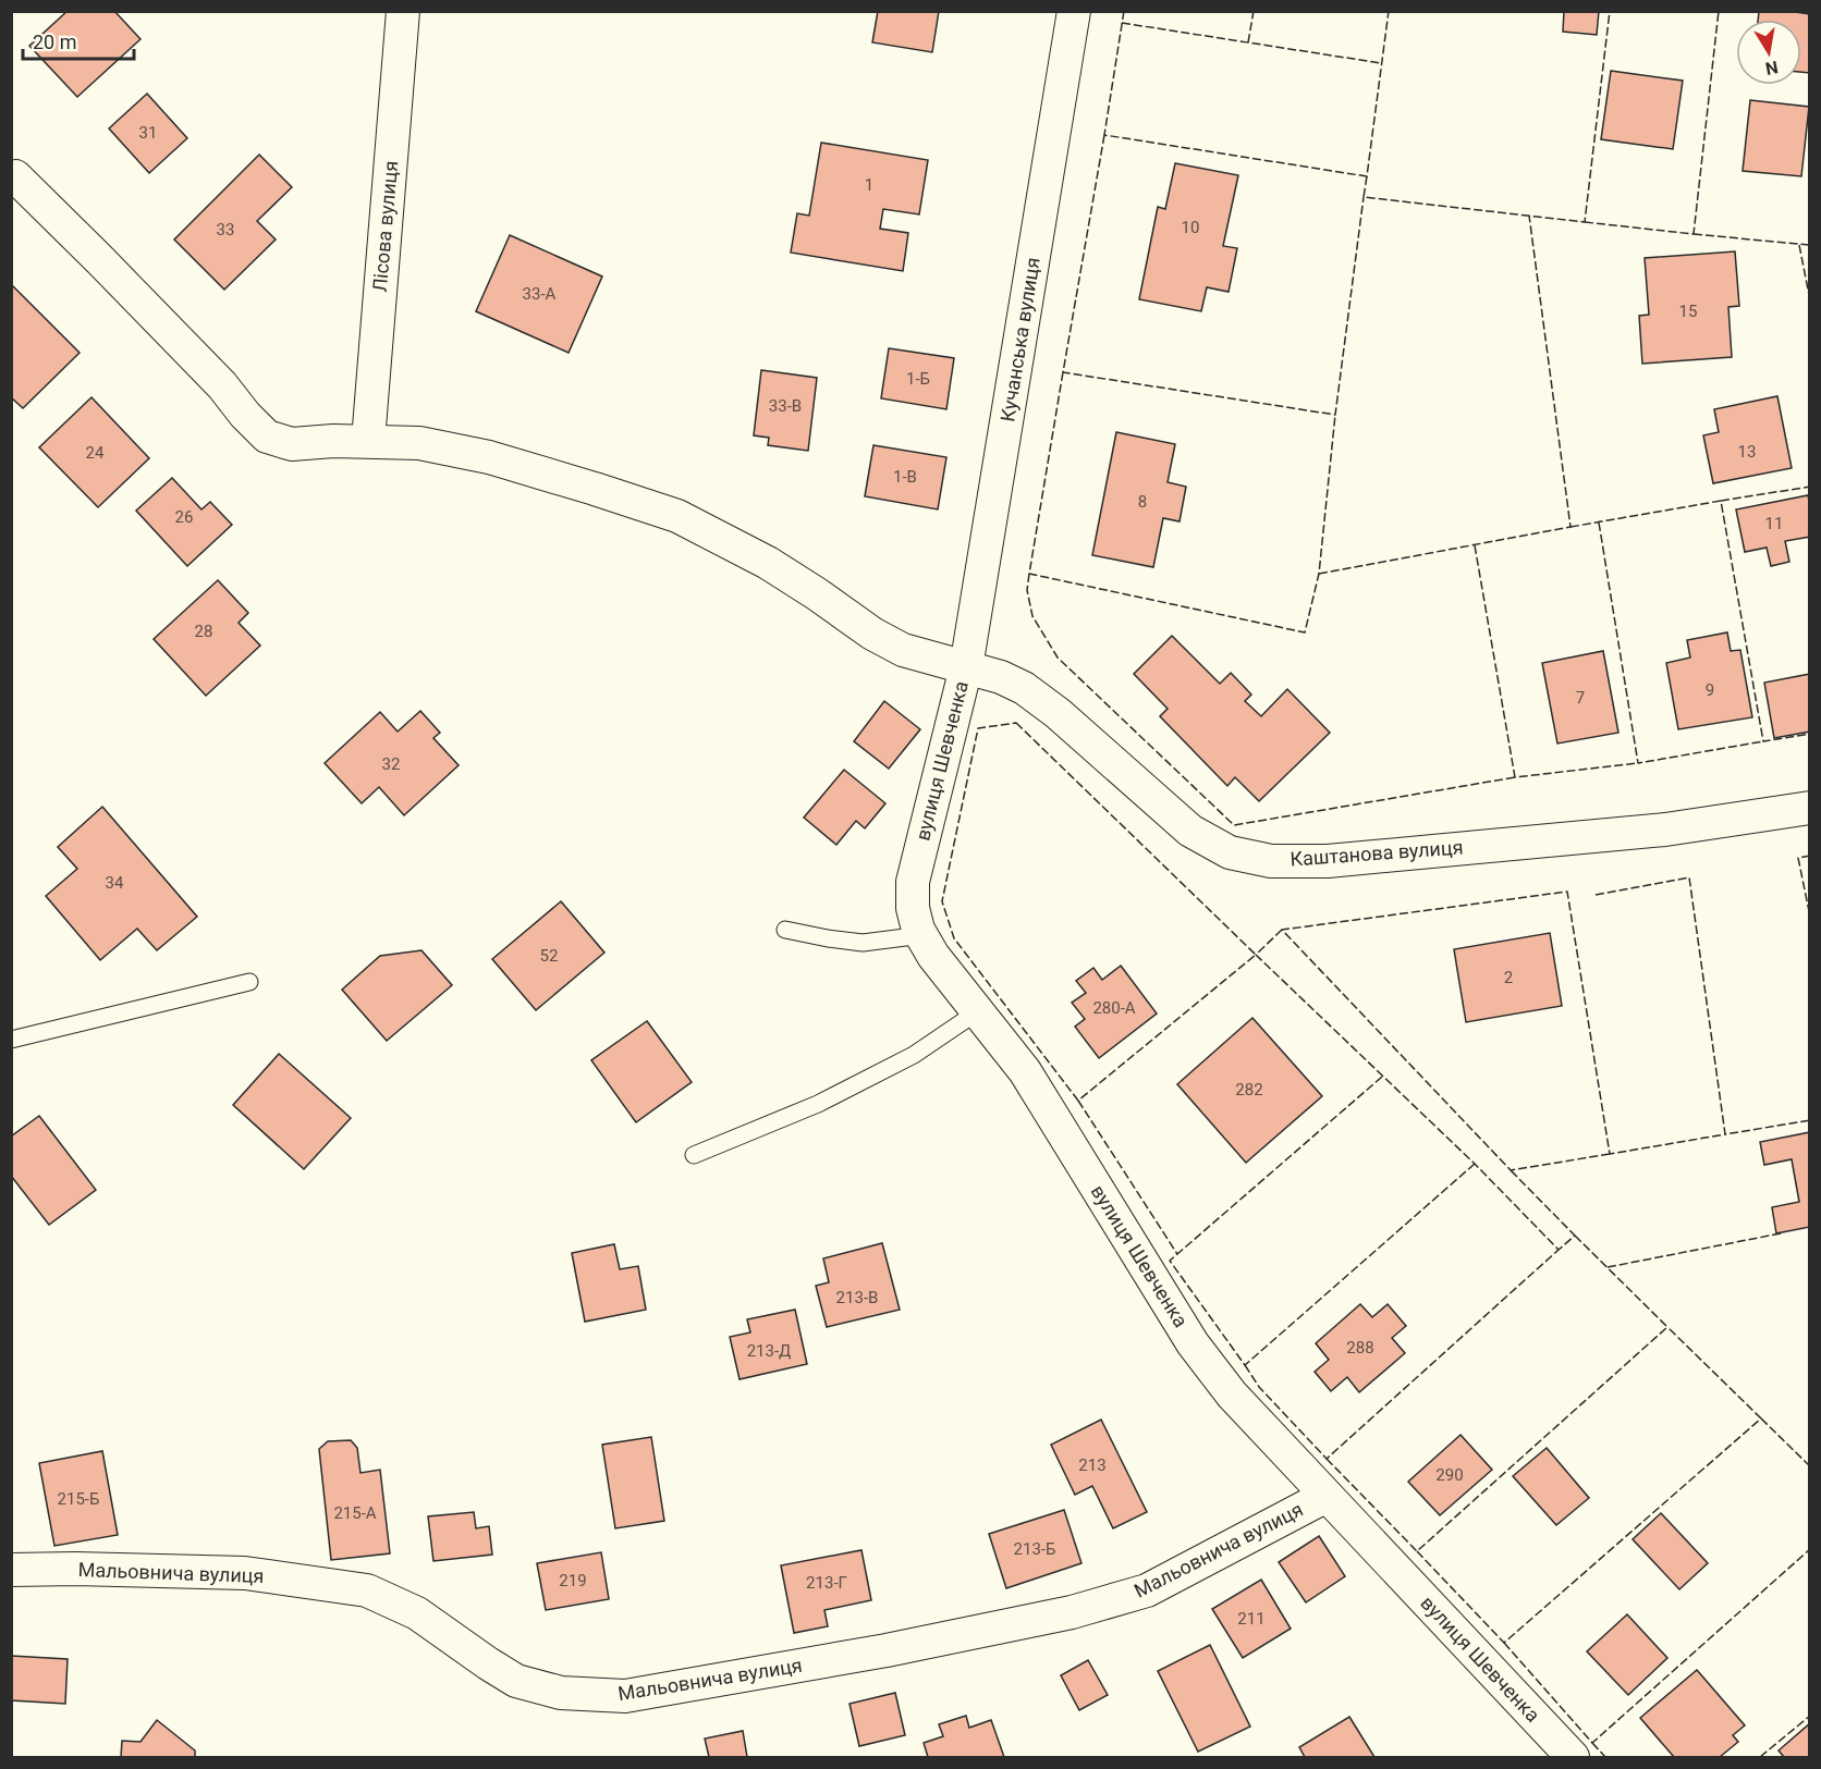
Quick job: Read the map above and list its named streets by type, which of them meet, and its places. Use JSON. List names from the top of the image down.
{
  "streets": {
    "street": [
      "Лісова вулиця",
      "Кучанська вулиця",
      "вулиця Шевченка",
      "Каштанова вулиця",
      "Мальовнича вулиця"
    ]
  },
  "crossings": [
    ["Лісова вулиця", "Каштанова вулиця"],
    ["Кучанська вулиця", "вулиця Шевченка"],
    ["Кучанська вулиця", "Каштанова вулиця"],
    ["вулиця Шевченка", "Каштанова вулиця"],
    ["вулиця Шевченка", "Мальовнича вулиця"]
  ],
  "house_numbers": [
    "31",
    "1",
    "10",
    "33",
    "33-А",
    "15",
    "1-Б",
    "33-В",
    "13",
    "24",
    "1-В",
    "8",
    "26",
    "11",
    "28",
    "9",
    "7",
    "32",
    "34",
    "52",
    "2",
    "280-А",
    "282",
    "213-В",
    "288",
    "213-Д",
    "213",
    "290",
    "215-Б",
    "215-А",
    "213-Б",
    "219",
    "213-Г",
    "211"
  ],
  "scale_bar": "20 m",
  "north": "bottom"
}
